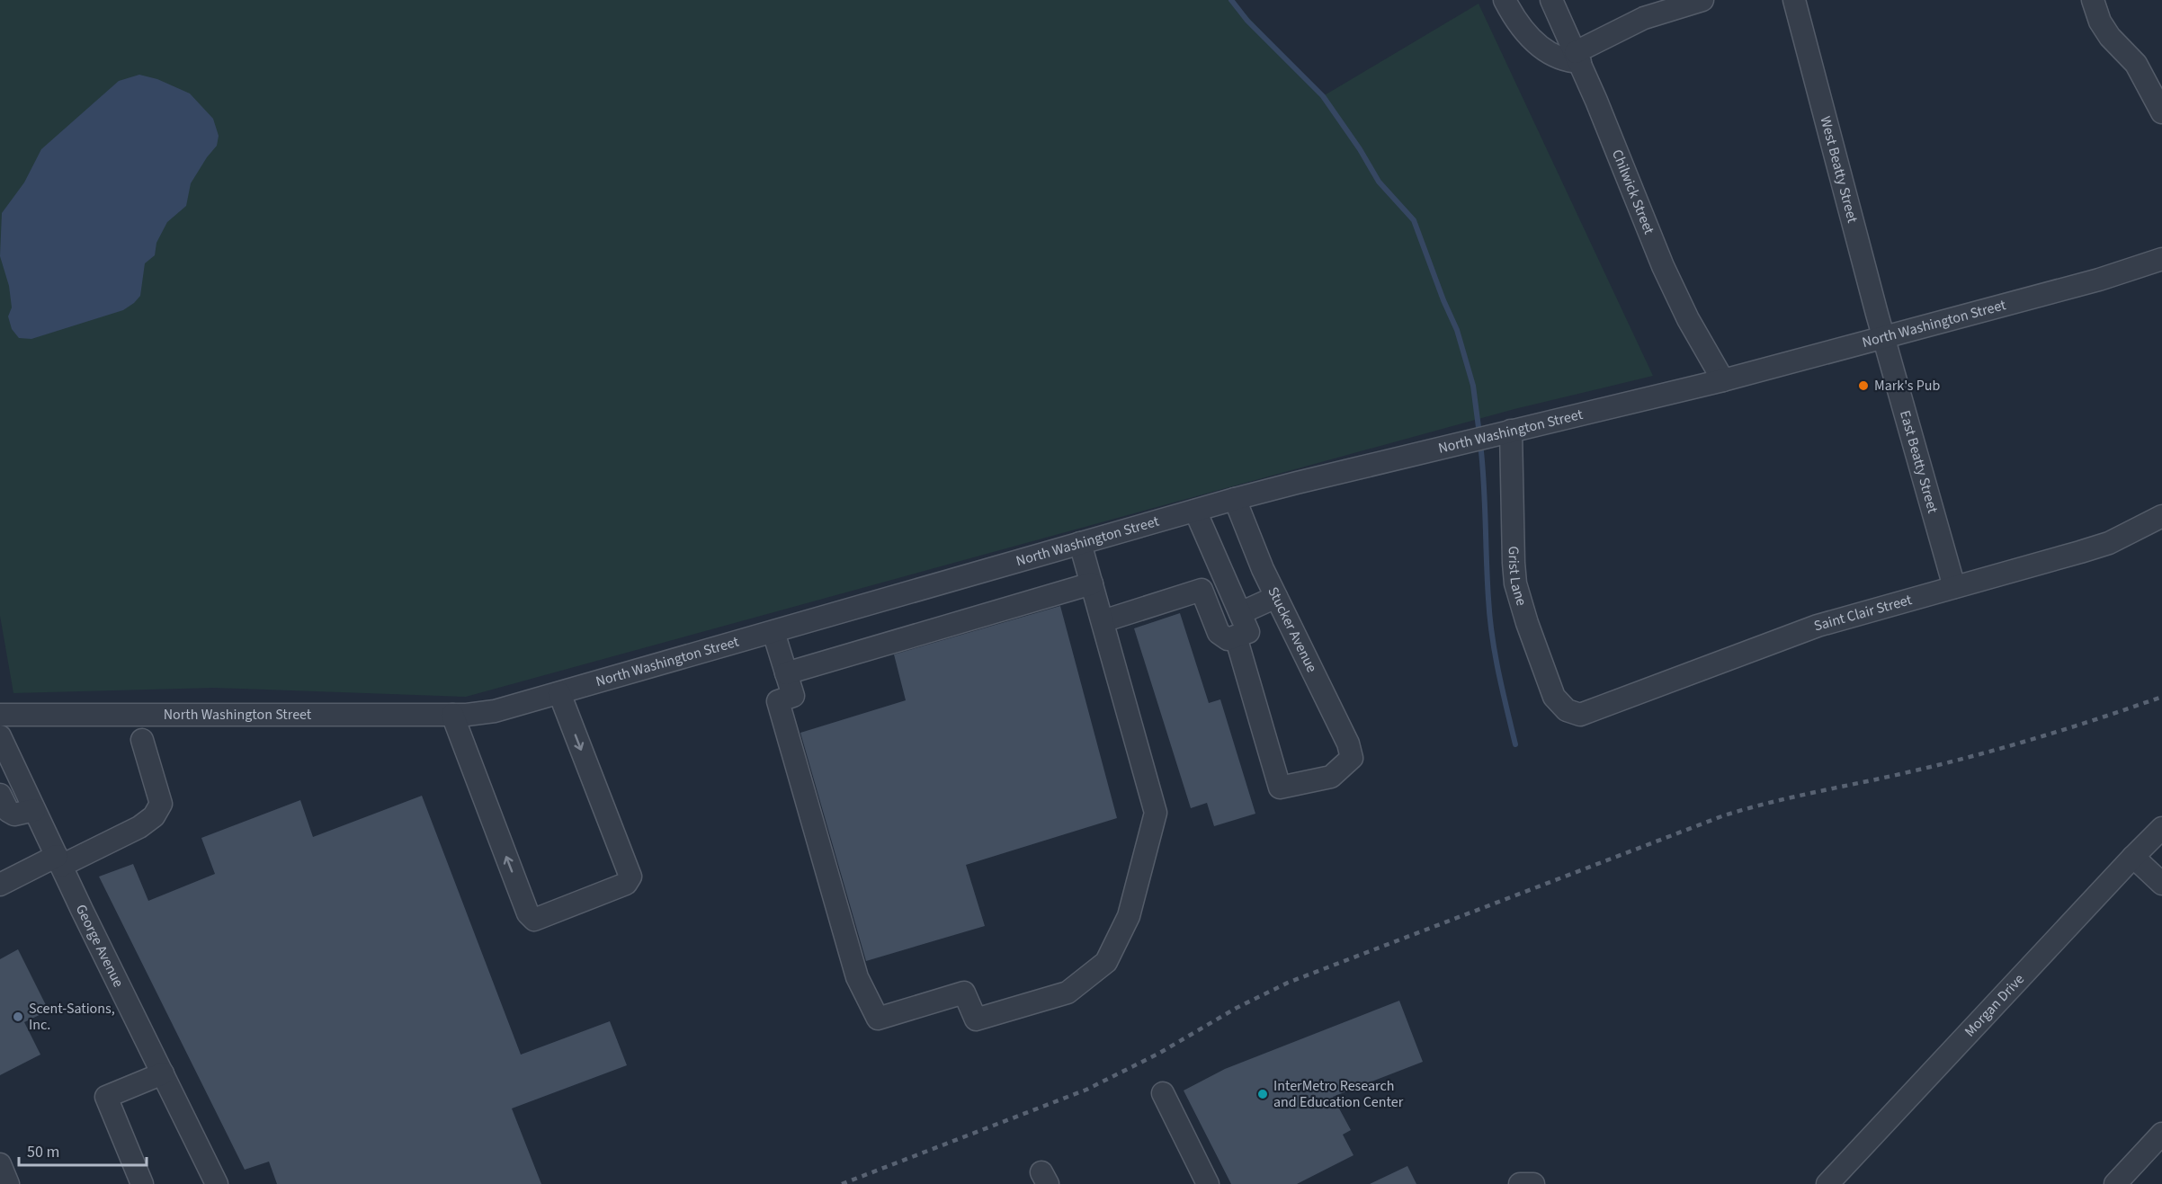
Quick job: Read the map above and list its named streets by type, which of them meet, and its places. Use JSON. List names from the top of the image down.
{
  "streets": {
    "street": [
      "West Beatty Street",
      "Chilwick Street",
      "North Washington Street",
      "East Beatty Street",
      "Grist Lane",
      "Saint Clair Street",
      "Stucker Avenue",
      "George Avenue",
      "Morgan Drive"
    ]
  },
  "crossings": [
    ["West Beatty Street", "North Washington Street"],
    ["West Beatty Street", "East Beatty Street"],
    ["Chilwick Street", "North Washington Street"],
    ["North Washington Street", "East Beatty Street"],
    ["North Washington Street", "Grist Lane"],
    ["North Washington Street", "Stucker Avenue"],
    ["East Beatty Street", "Saint Clair Street"],
    ["Grist Lane", "Saint Clair Street"]
  ],
  "places": ["Mark's Pub", "Scent-Sations, Inc.", "InterMetro Research and Education Center"],
  "scale_bar": "50 m"
}
